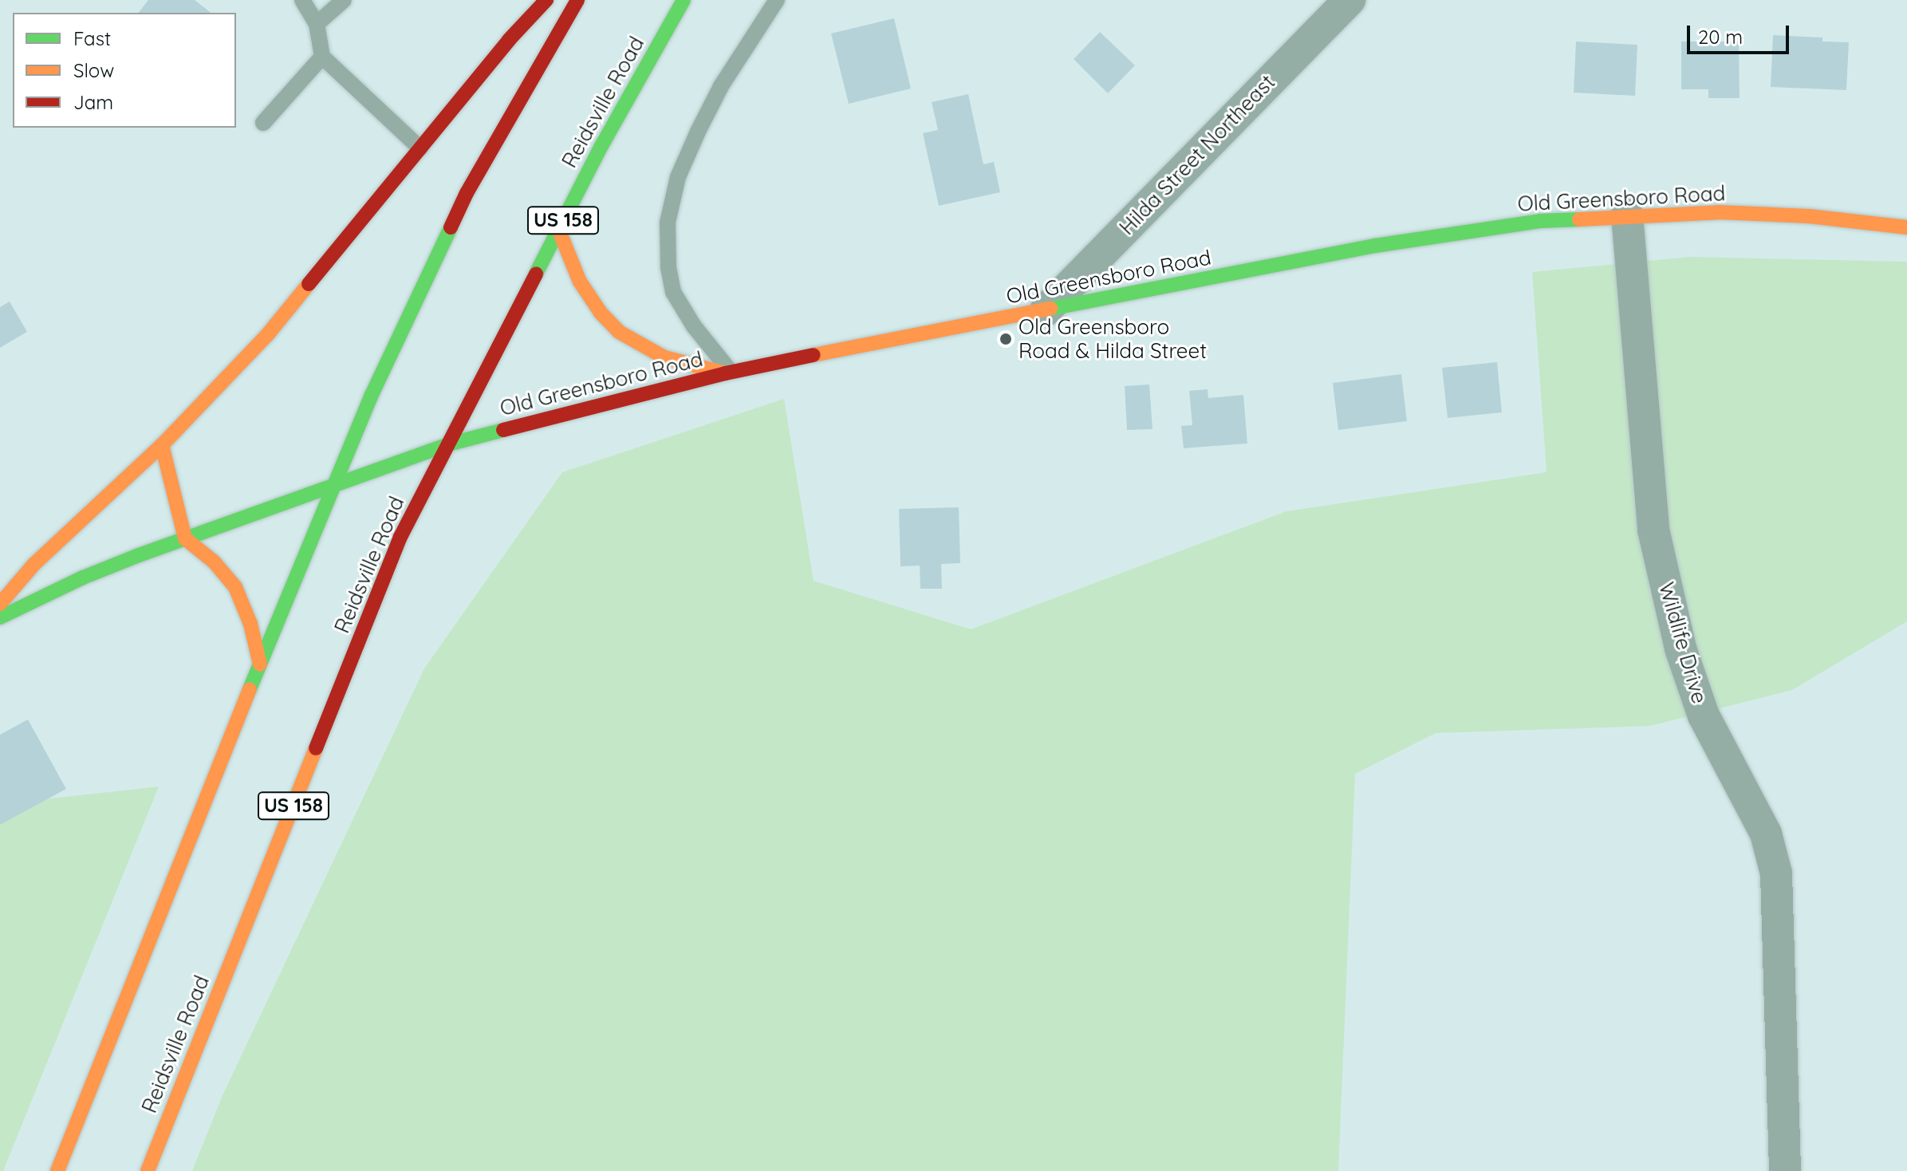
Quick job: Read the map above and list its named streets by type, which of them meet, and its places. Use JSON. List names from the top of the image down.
{
  "streets": {
    "main road": ["Reidsville Road", "Old Greensboro Road", "US 158"],
    "street": ["Hilda Street Northeast", "Wildlife Drive"]
  },
  "crossings": [
    ["Reidsville Road", "Old Greensboro Road"],
    ["Hilda Street Northeast", "Old Greensboro Road"],
    ["Old Greensboro Road", "Wildlife Drive"]
  ],
  "places": ["Old Greensboro Road & Hilda Street"],
  "legend": ["Fast", "Slow", "Jam"],
  "scale_bar": "20 m"
}
